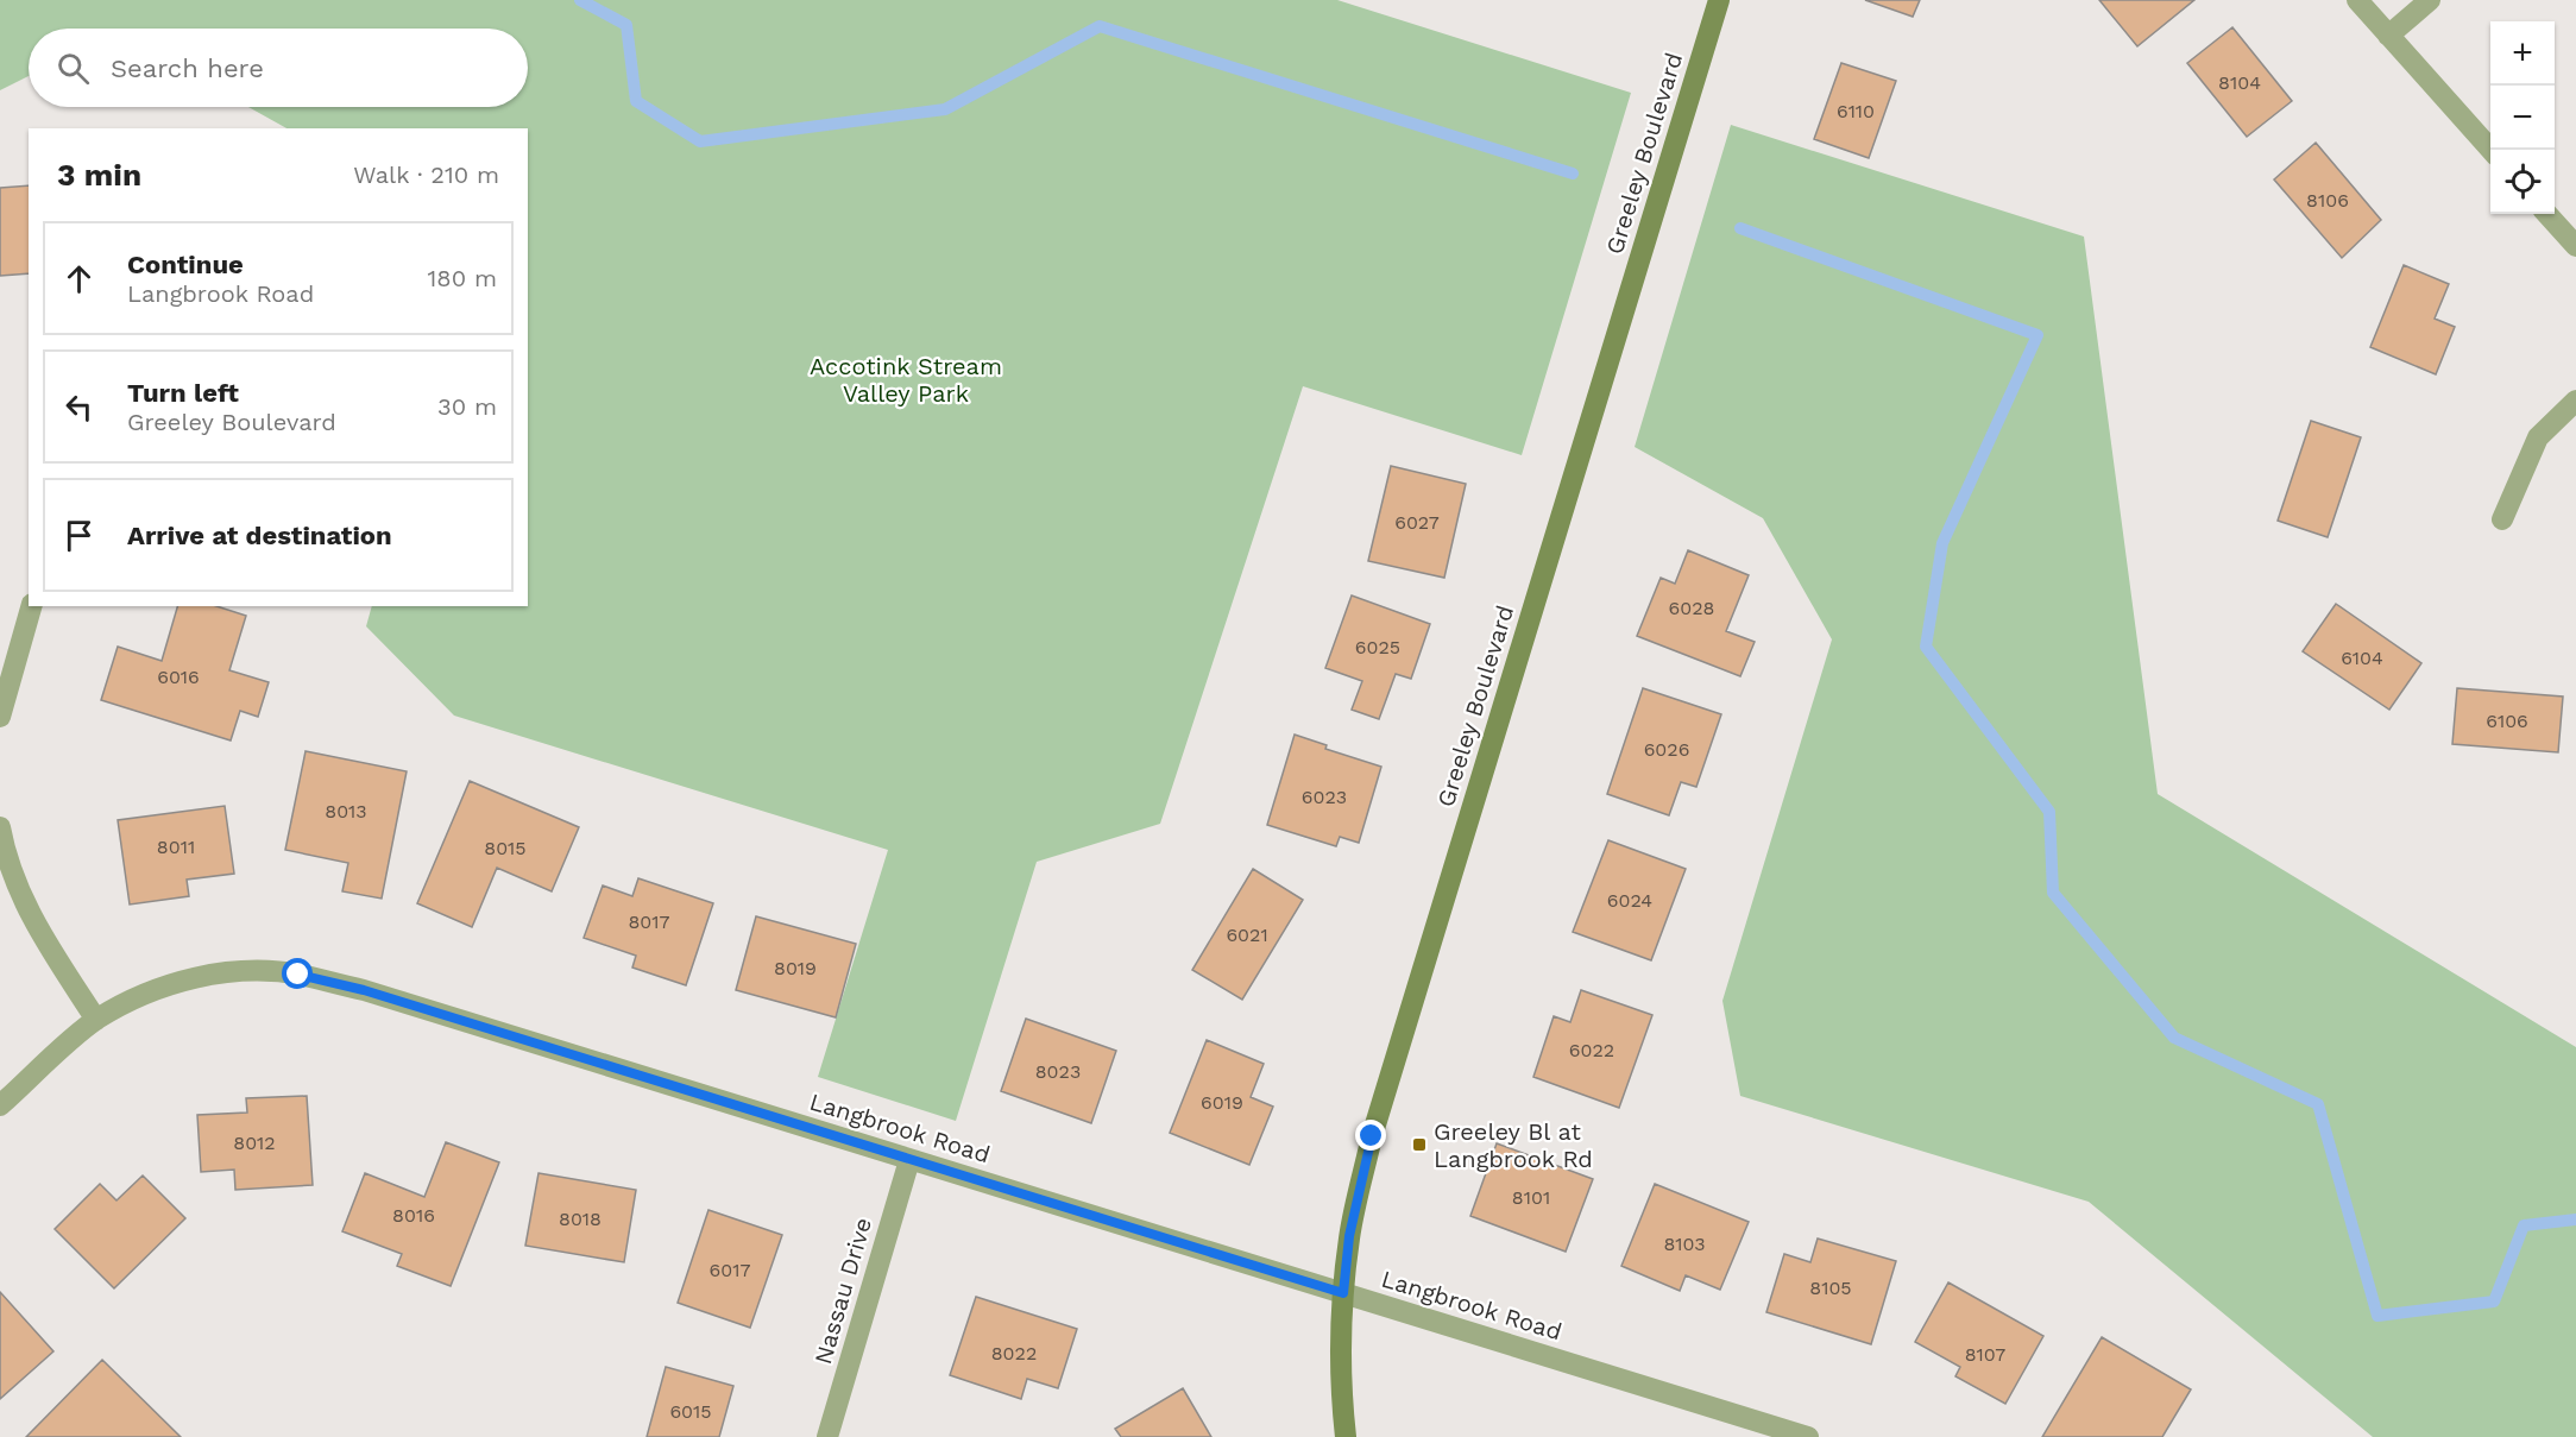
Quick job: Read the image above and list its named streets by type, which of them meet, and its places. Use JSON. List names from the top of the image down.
{
  "streets": {
    "street": ["Greeley Boulevard", "Langbrook Road", "Nassau Drive"]
  },
  "crossings": [
    ["Greeley Boulevard", "Langbrook Road"],
    ["Langbrook Road", "Nassau Drive"]
  ],
  "parks": ["Accotink Stream Valley Park"],
  "places": {
    "transit": ["Greeley Bl at Langbrook Rd"]
  },
  "house_numbers": [
    "8104",
    "6110",
    "8106",
    "6027",
    "6028",
    "6025",
    "6104",
    "6016",
    "6106",
    "6026",
    "6023",
    "8013",
    "8011",
    "8015",
    "6024",
    "8017",
    "6021",
    "8019",
    "6022",
    "8023",
    "6019",
    "8012",
    "8101",
    "8016",
    "8018",
    "8103",
    "6017",
    "8105",
    "8022",
    "8107",
    "6015"
  ],
  "page": {
    "map_buttons": ["+", "−"],
    "search": "Search here",
    "heading": ["3 min", "Walk · 210 m"],
    "list": [
      ["Continue", "Langbrook Road", "180 m"],
      ["Turn left", "Greeley Boulevard", "30 m"],
      "Arrive at destination"
    ]
  }
}
